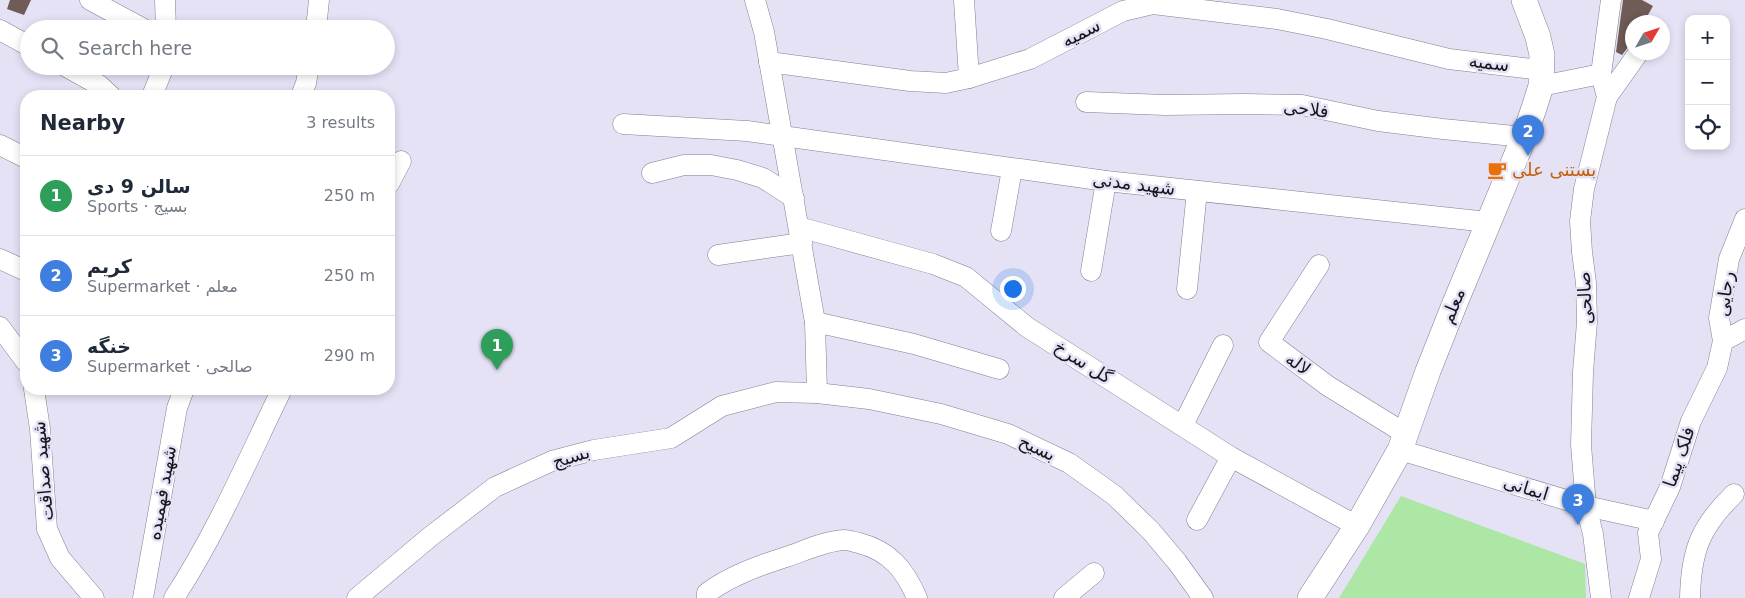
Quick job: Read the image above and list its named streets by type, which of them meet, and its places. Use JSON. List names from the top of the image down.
{
  "streets": {
    "main road": ["معلم"],
    "street": [
      "سمیه",
      "فلاحی",
      "شهید مدنی",
      "رجایی",
      "صالحی",
      "گل سرخ",
      "لاله",
      "بسیح",
      "بسیج",
      "فلک پیما",
      "شهید صداقت",
      "ایمانی",
      "شهید فهمیده"
    ]
  },
  "crossings": [
    ["سمیه", "صالحی"],
    ["سمیه", "معلم"],
    ["فلاحی", "معلم"],
    ["شهید مدنی", "معلم"],
    ["رجایی", "فلک پیما"],
    ["صالحی", "ایمانی"],
    ["معلم", "گل سرخ"],
    ["معلم", "لاله"],
    ["معلم", "ایمانی"],
    ["لاله", "ایمانی"],
    ["بسیح", "بسیج"],
    ["فلک پیما", "ایمانی"]
  ],
  "places": {
    "cafe": ["بستنی علی"]
  },
  "north": "top right",
  "page": {
    "map_buttons": ["+", "−"],
    "search": "Search here",
    "heading": ["Nearby", "3 results"],
    "pins": ["2", "1", "3"],
    "list": [
      {
        "mark": "1",
        "name": "سالن 9 دی",
        "note": "Sports · بسیج",
        "value": "250 m"
      },
      {
        "mark": "2",
        "name": "کریم",
        "note": "Supermarket · معلم",
        "value": "250 m"
      },
      {
        "mark": "3",
        "name": "خنگه",
        "note": "Supermarket · صالحی",
        "value": "290 m"
      }
    ]
  }
}
